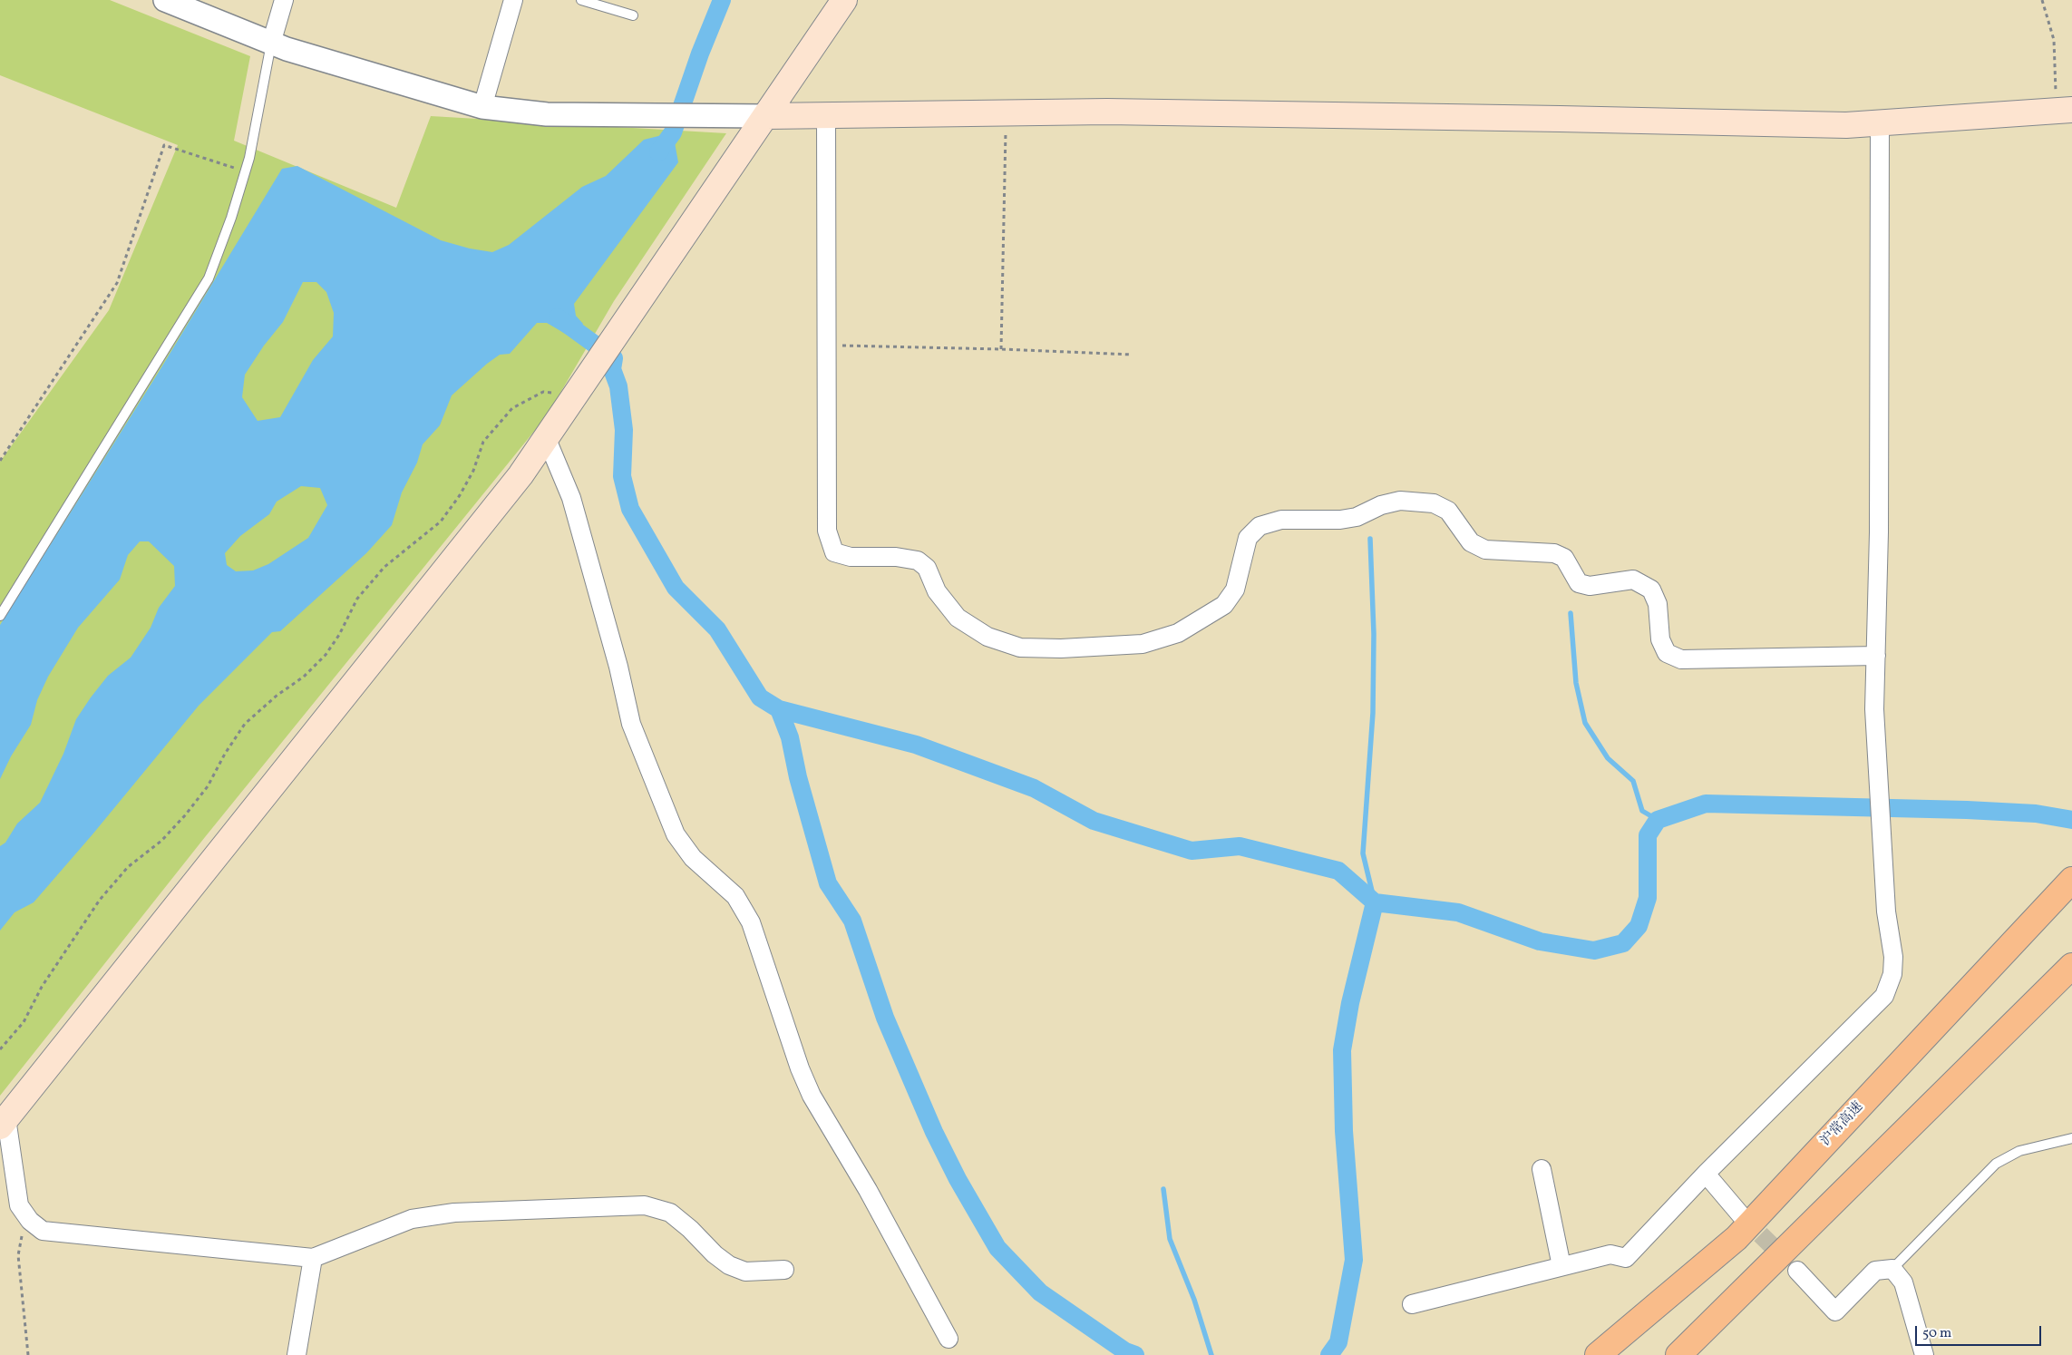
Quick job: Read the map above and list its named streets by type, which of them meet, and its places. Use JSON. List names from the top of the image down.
{
  "streets": {
    "highway": ["沪常高速"]
  },
  "scale_bar": "50 m"
}
